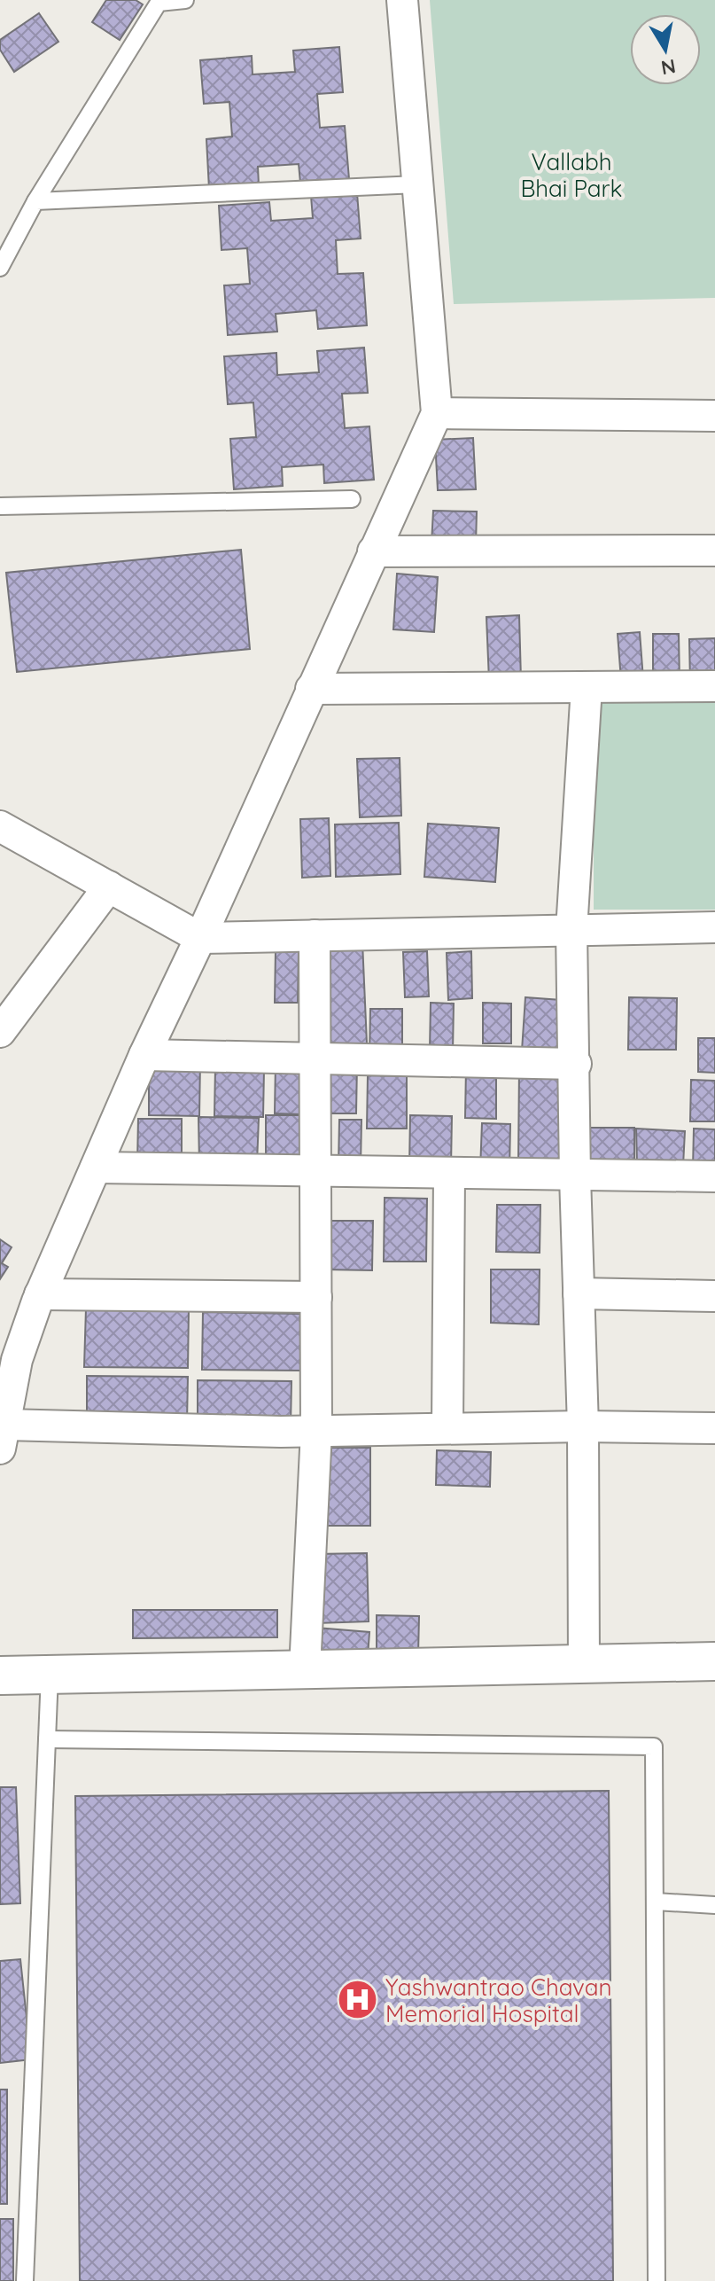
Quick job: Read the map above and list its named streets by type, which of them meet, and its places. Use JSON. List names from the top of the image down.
{
  "parks": ["Vallabh Bhai Park"],
  "places": {
    "hospital": ["Yashwantrao Chavan Memorial Hospital"]
  },
  "north": "bottom"
}
